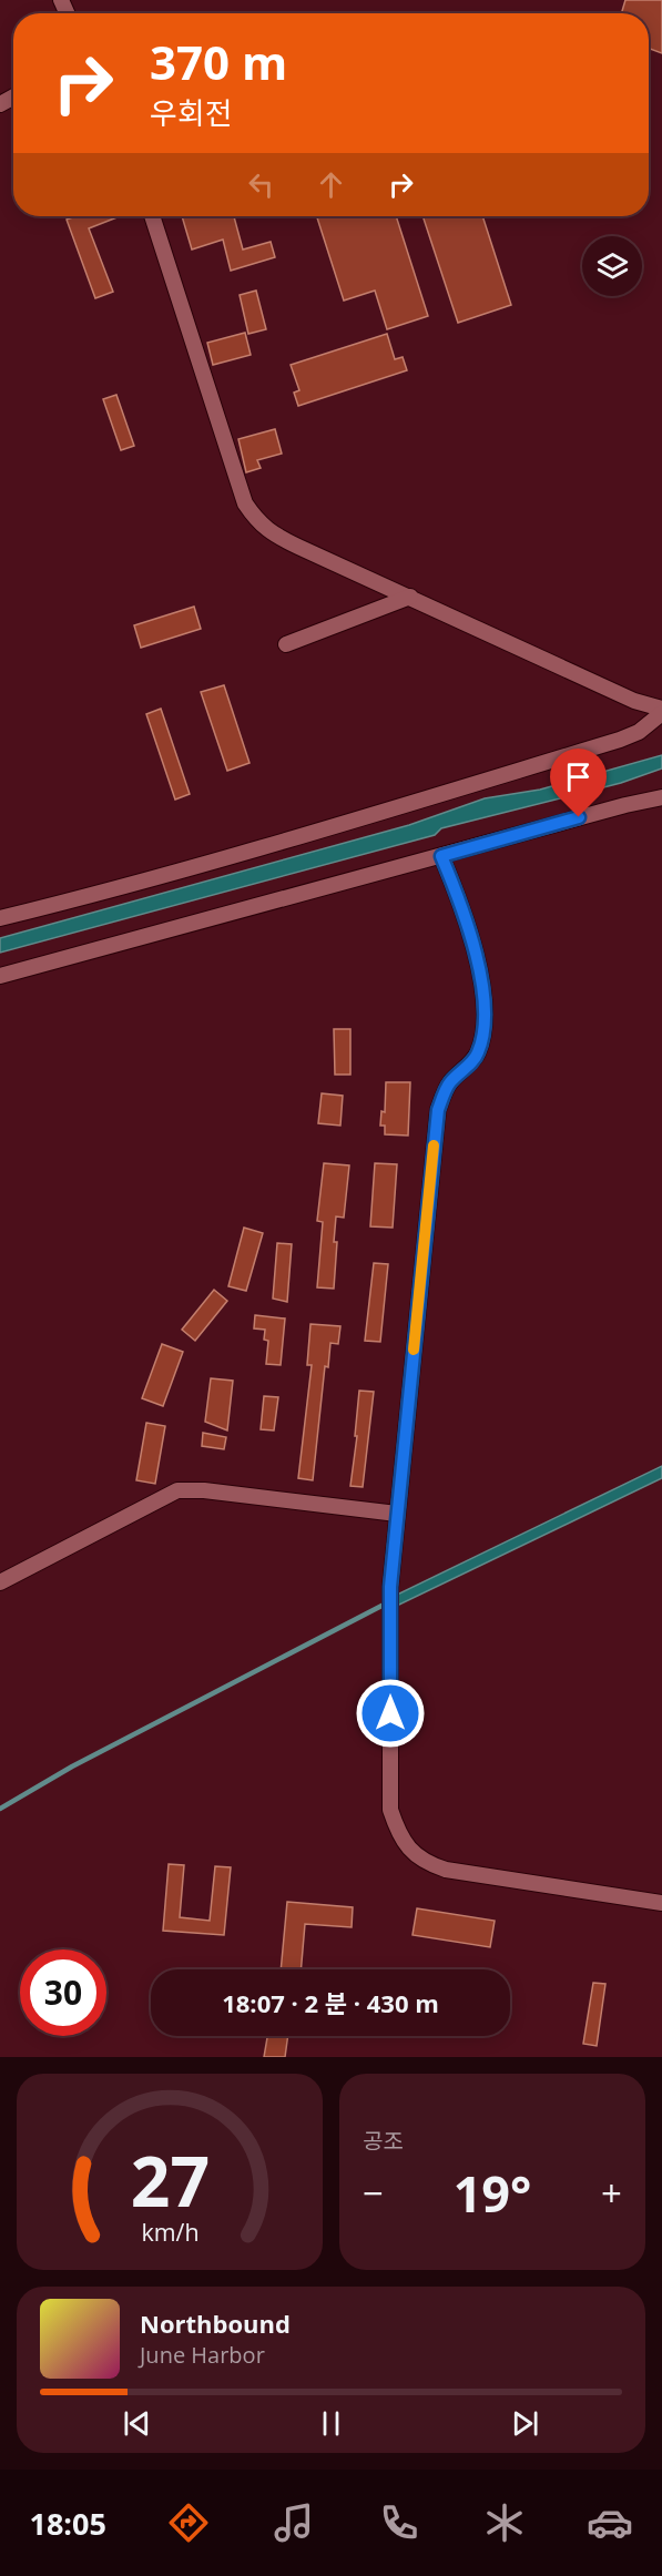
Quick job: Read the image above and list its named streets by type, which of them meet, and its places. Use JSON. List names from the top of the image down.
{
  "page": {
    "turn": ["370 m", "우회전"],
    "limit": "30",
    "trip": "18:07 · 2 분 · 430 m",
    "tile": "공조",
    "heat": ["−", "19°", "+"],
    "song": ["Northbound", "June Harbor"],
    "tabs": "18:05",
    "gauge": ["27", "km/h"]
  }
}
